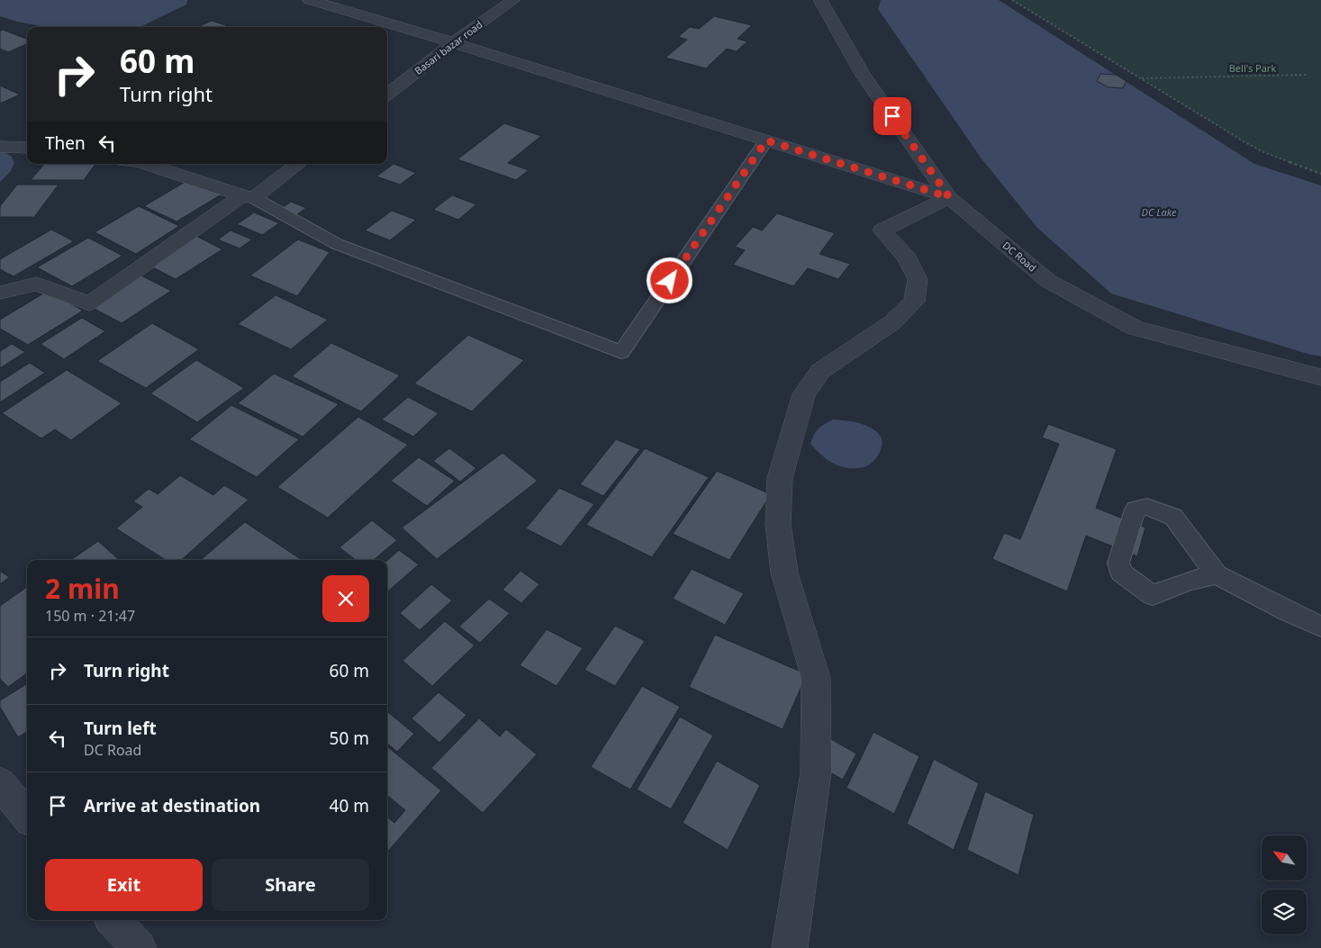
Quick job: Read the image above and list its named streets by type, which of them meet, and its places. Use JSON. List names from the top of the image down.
{
  "streets": {
    "street": ["Basari bazar road", "DC Road"]
  },
  "water": ["DC Lake"],
  "parks": ["Bell's Park"],
  "north": "top left",
  "page": {
    "turn": ["60 m", "Turn right"],
    "then": "Then",
    "heading": ["2 min", "150 m · 21:47"],
    "list": [
      {
        "name": "Turn right",
        "value": "60 m"
      },
      {
        "name": "Turn left",
        "note": "DC Road",
        "value": "50 m"
      },
      {
        "name": "Arrive at destination",
        "value": "40 m"
      }
    ],
    "buttons": ["Exit", "Share"]
  }
}
